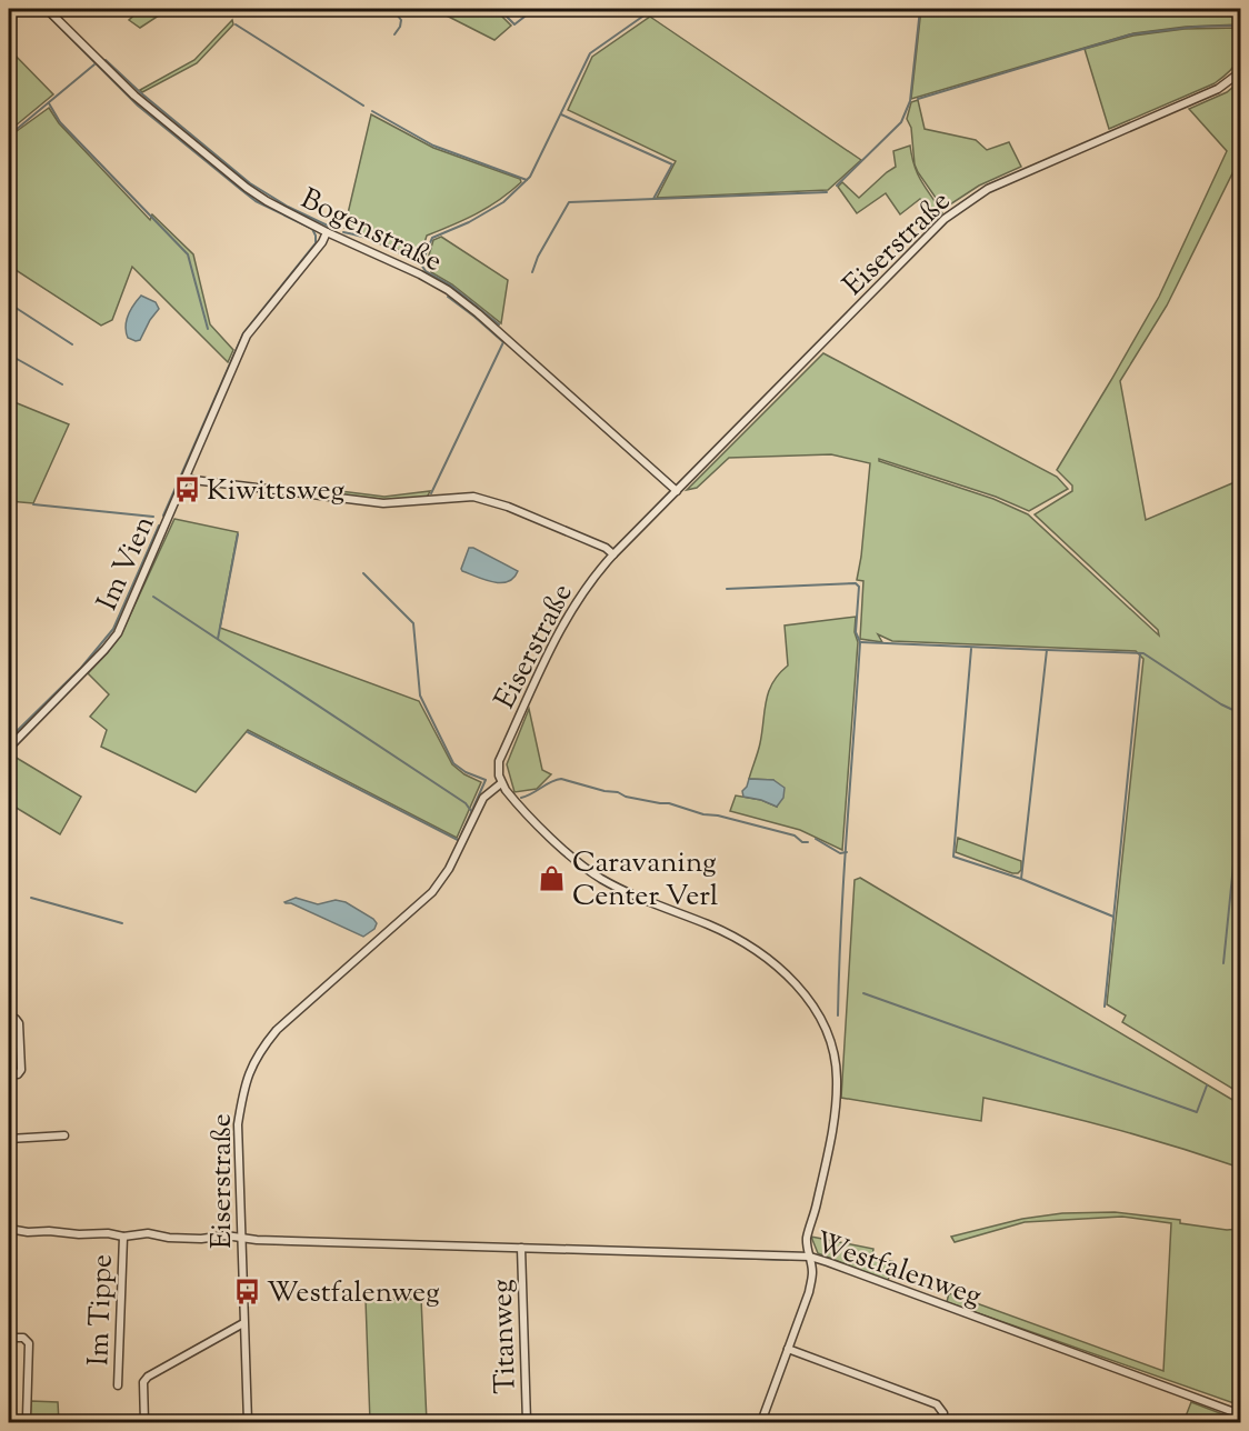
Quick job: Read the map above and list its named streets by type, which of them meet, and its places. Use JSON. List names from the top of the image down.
{
  "streets": {
    "street": [
      "Bogenstraße",
      "Eiserstraße",
      "Im Vien",
      "Westfalenweg",
      "Im Tippe",
      "Titanweg"
    ]
  },
  "crossings": [
    ["Bogenstraße", "Eiserstraße"],
    ["Bogenstraße", "Im Vien"],
    ["Eiserstraße", "Westfalenweg"],
    ["Westfalenweg", "Im Tippe"],
    ["Westfalenweg", "Titanweg"]
  ],
  "places": {
    "bus stop": ["Kiwittsweg", "Westfalenweg"],
    "shop": ["Caravaning Center Verl"]
  }
}
